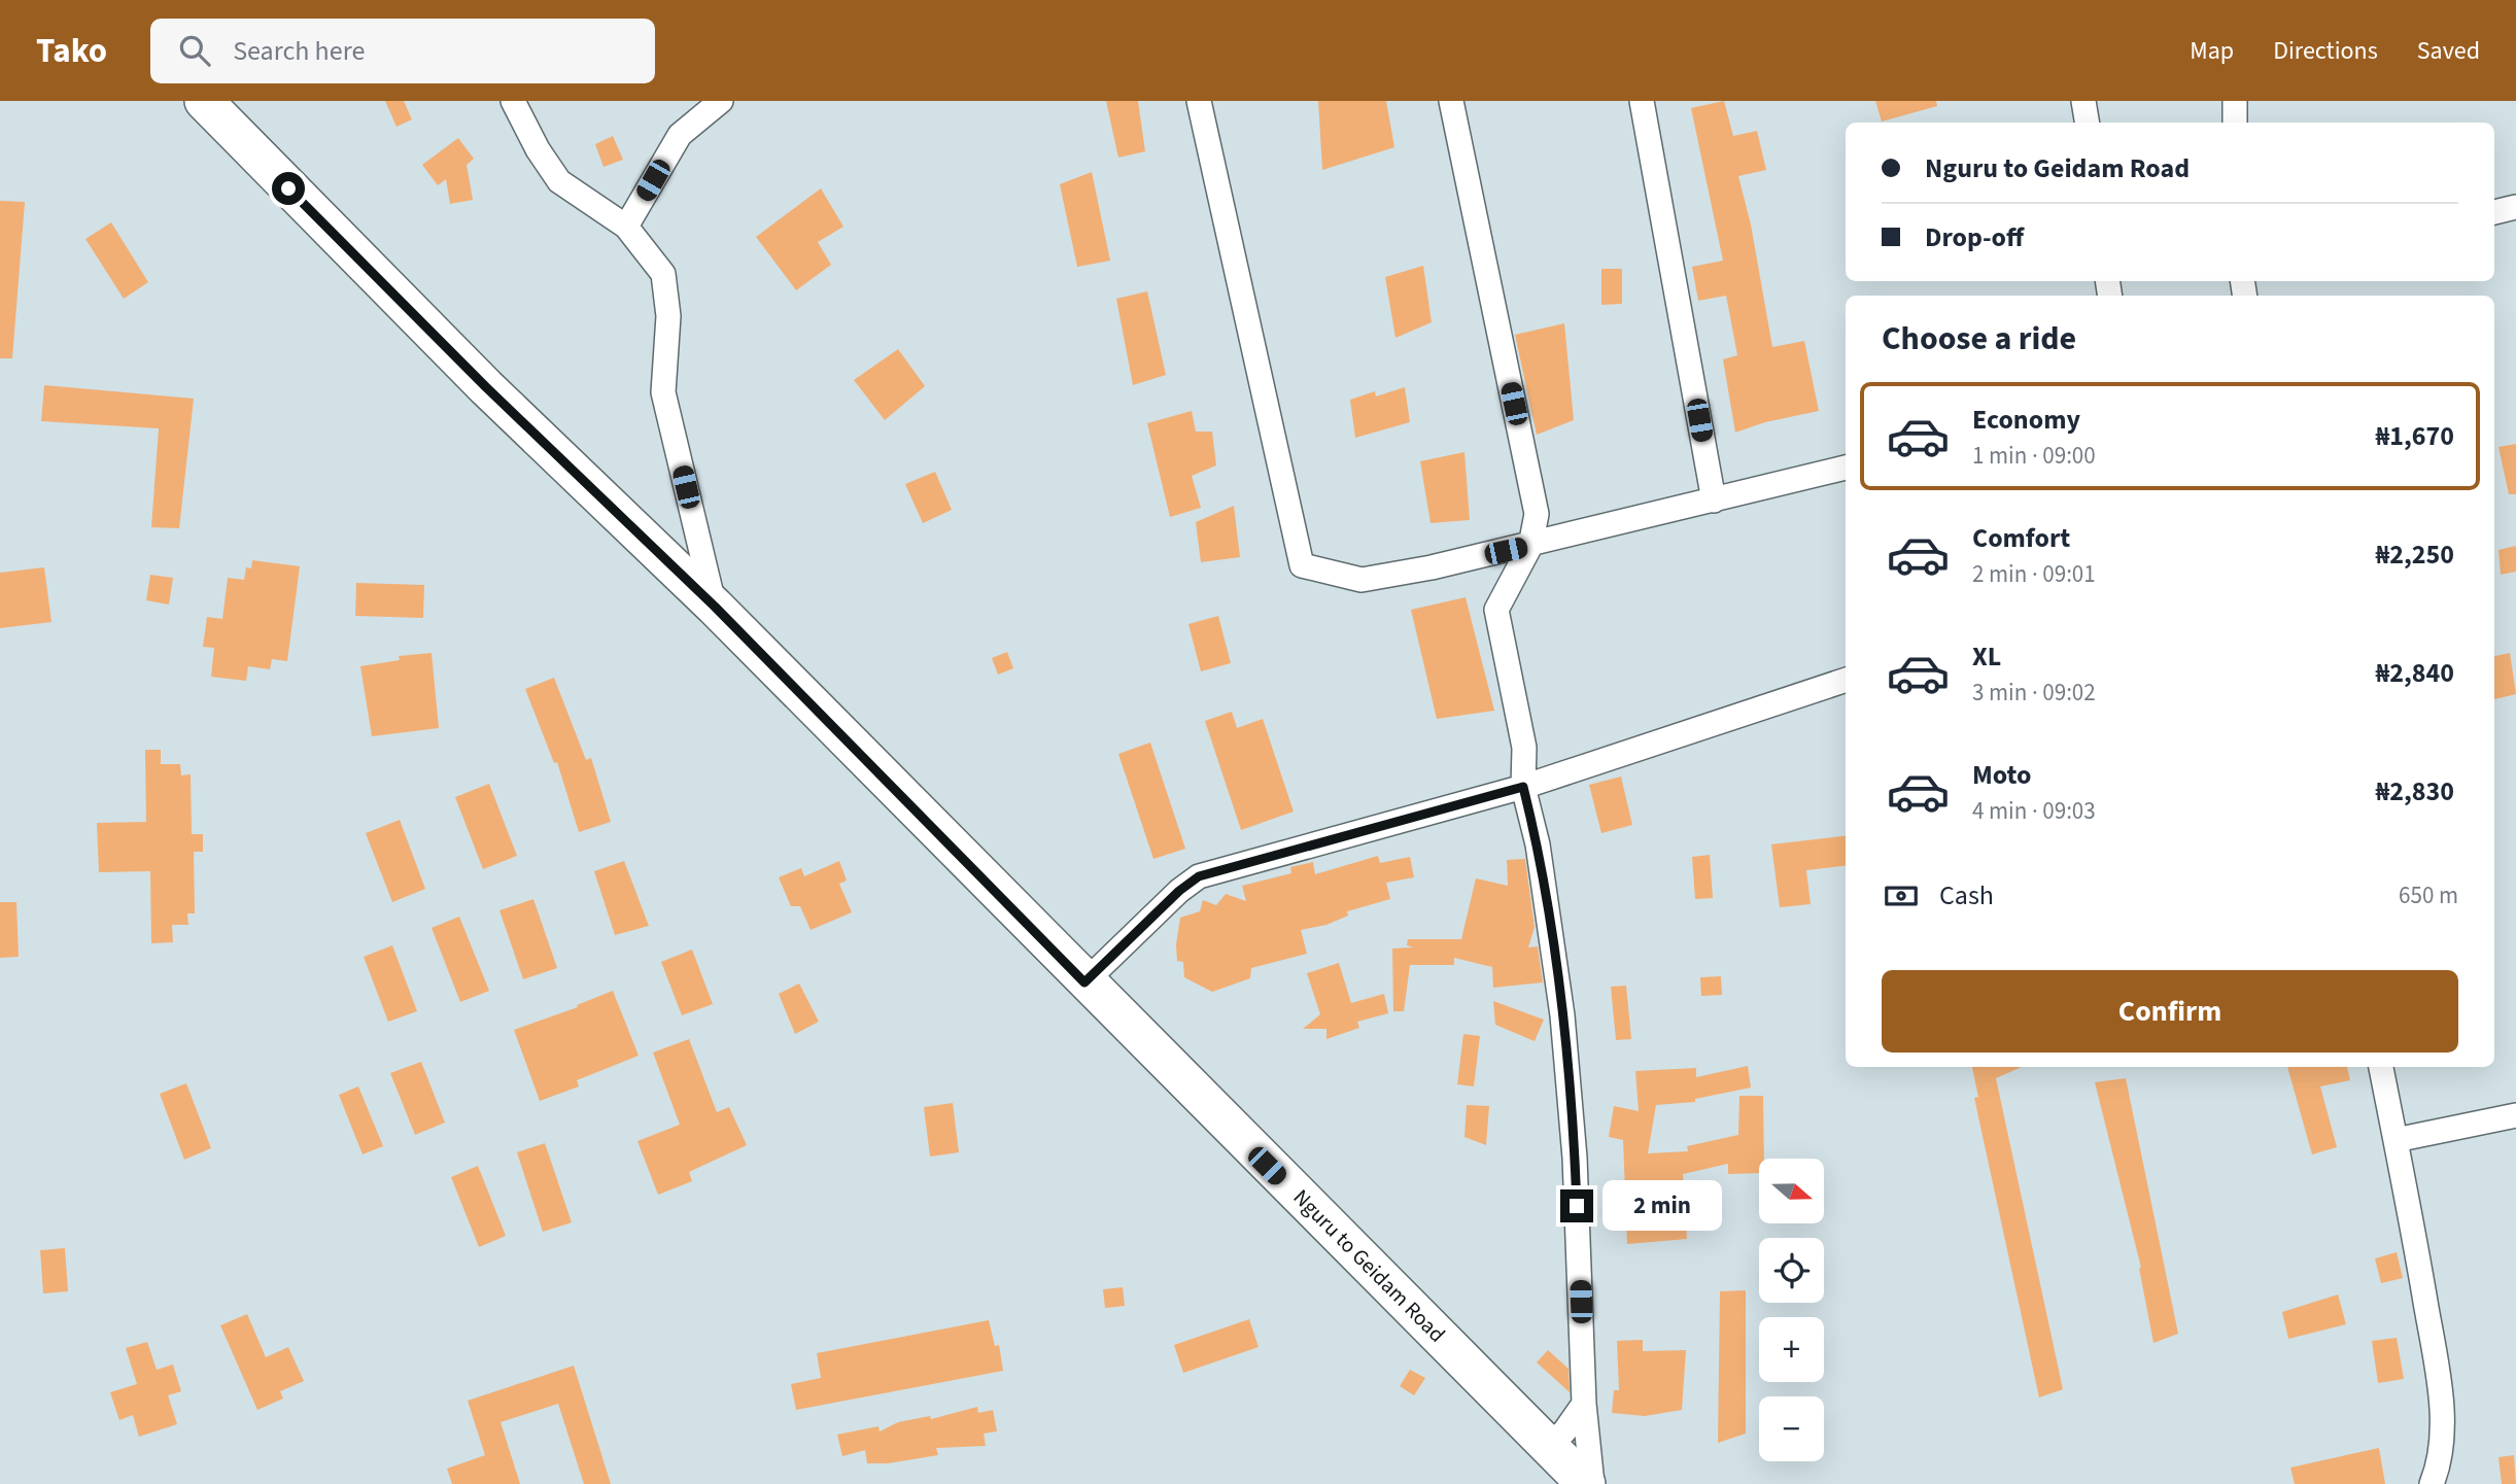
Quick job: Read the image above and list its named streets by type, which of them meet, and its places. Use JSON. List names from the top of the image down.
{
  "streets": {
    "main road": ["Nguru to Geidam Road"]
  },
  "north": "right",
  "page": {
    "header": "Tako",
    "search": "Search here",
    "nav": ["Map", "Directions", "Saved"],
    "banner": ["Nguru to Geidam Road", "Drop-off"],
    "heading": "Choose a ride",
    "list": [
      {
        "name": "Economy",
        "note": "1 min · 09:00",
        "value": "₦1,670"
      },
      {
        "name": "Comfort",
        "note": "2 min · 09:01",
        "value": "₦2,250"
      },
      {
        "name": "XL",
        "note": "3 min · 09:02",
        "value": "₦2,840"
      },
      {
        "name": "Moto",
        "note": "4 min · 09:03",
        "value": "₦2,830"
      }
    ],
    "pay": ["Cash", "650 m"],
    "buttons": "Confirm",
    "map_buttons": ["+", "−"],
    "bubble": "2 min"
  }
}
